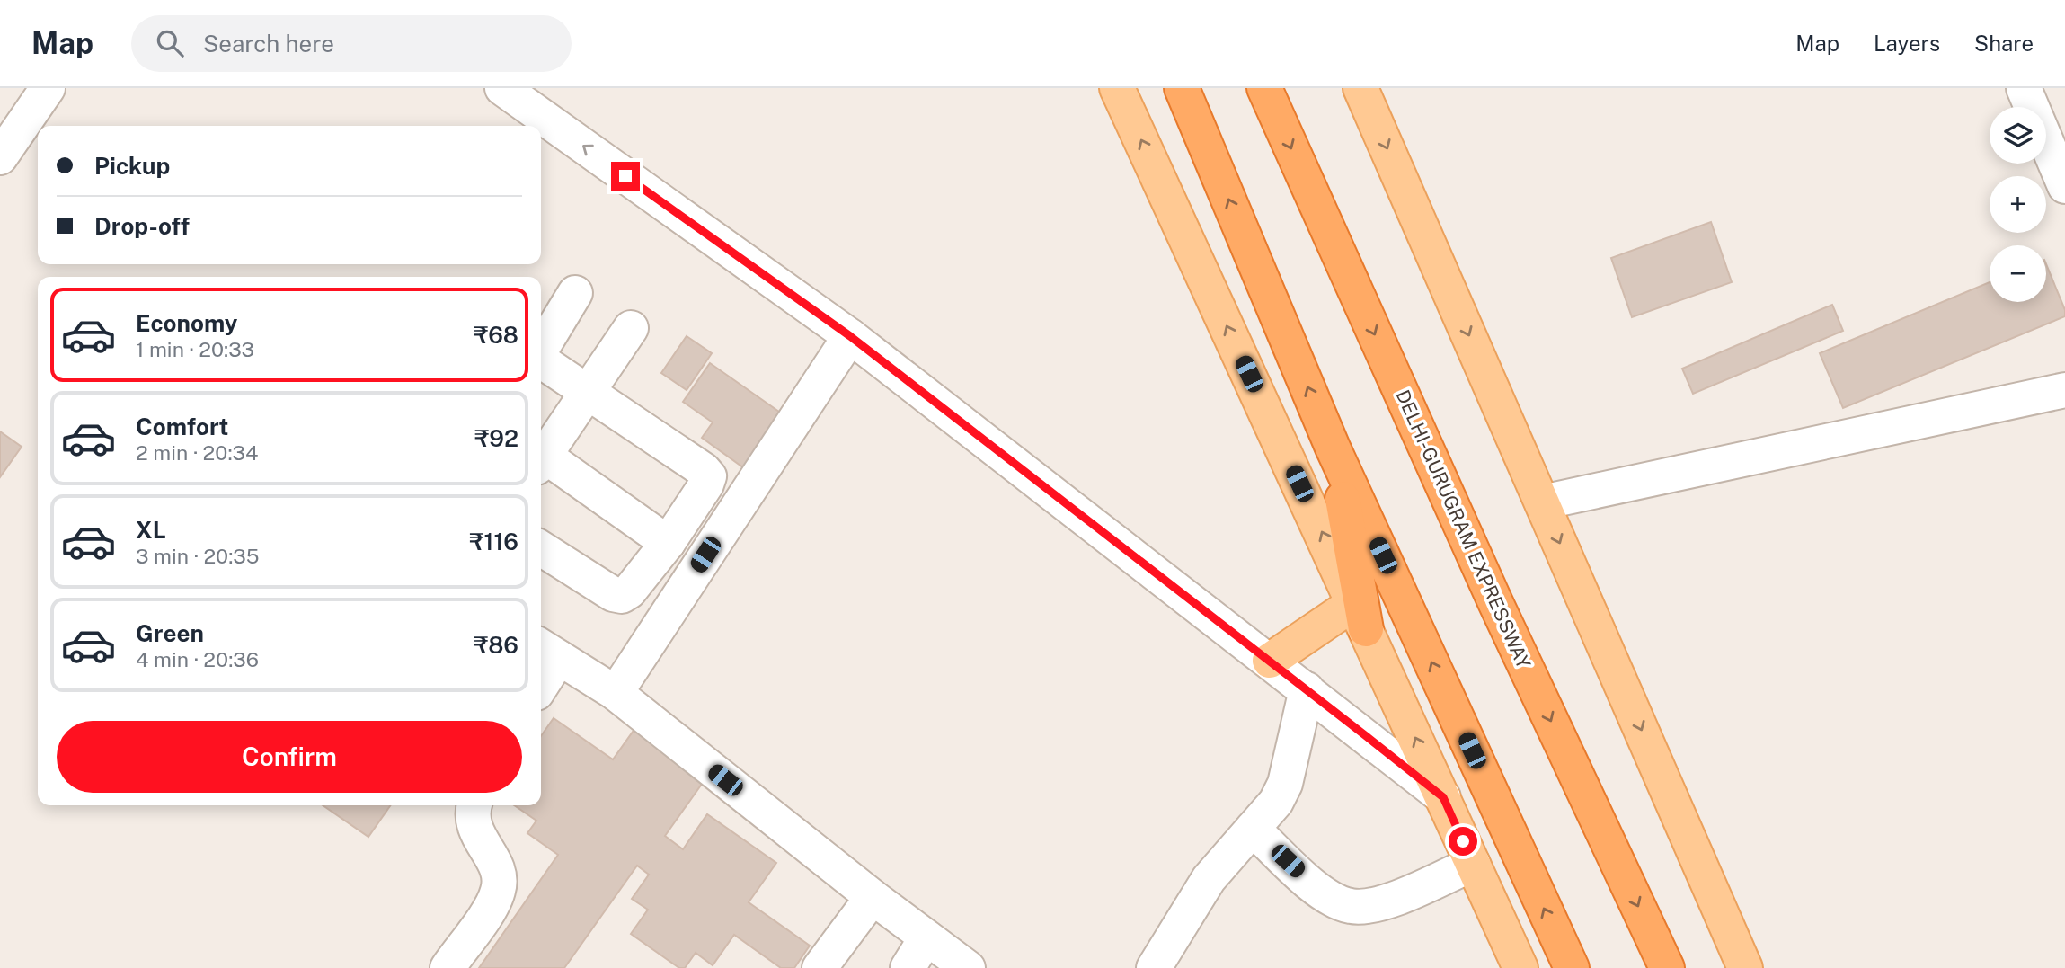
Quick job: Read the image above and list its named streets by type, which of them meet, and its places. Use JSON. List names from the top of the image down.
{
  "streets": {
    "highway": ["DELHI-GURUGRAM EXPRESSWAY"]
  },
  "page": {
    "header": "Map",
    "search": "Search here",
    "nav": ["Map", "Layers", "Share"],
    "map_buttons": ["+", "−"],
    "banner": ["Pickup", "Drop-off"],
    "list": [
      {
        "name": "Economy",
        "note": "1 min · 20:33",
        "value": "₹68"
      },
      {
        "name": "Comfort",
        "note": "2 min · 20:34",
        "value": "₹92"
      },
      {
        "name": "XL",
        "note": "3 min · 20:35",
        "value": "₹116"
      },
      {
        "name": "Green",
        "note": "4 min · 20:36",
        "value": "₹86"
      }
    ],
    "buttons": "Confirm"
  }
}
